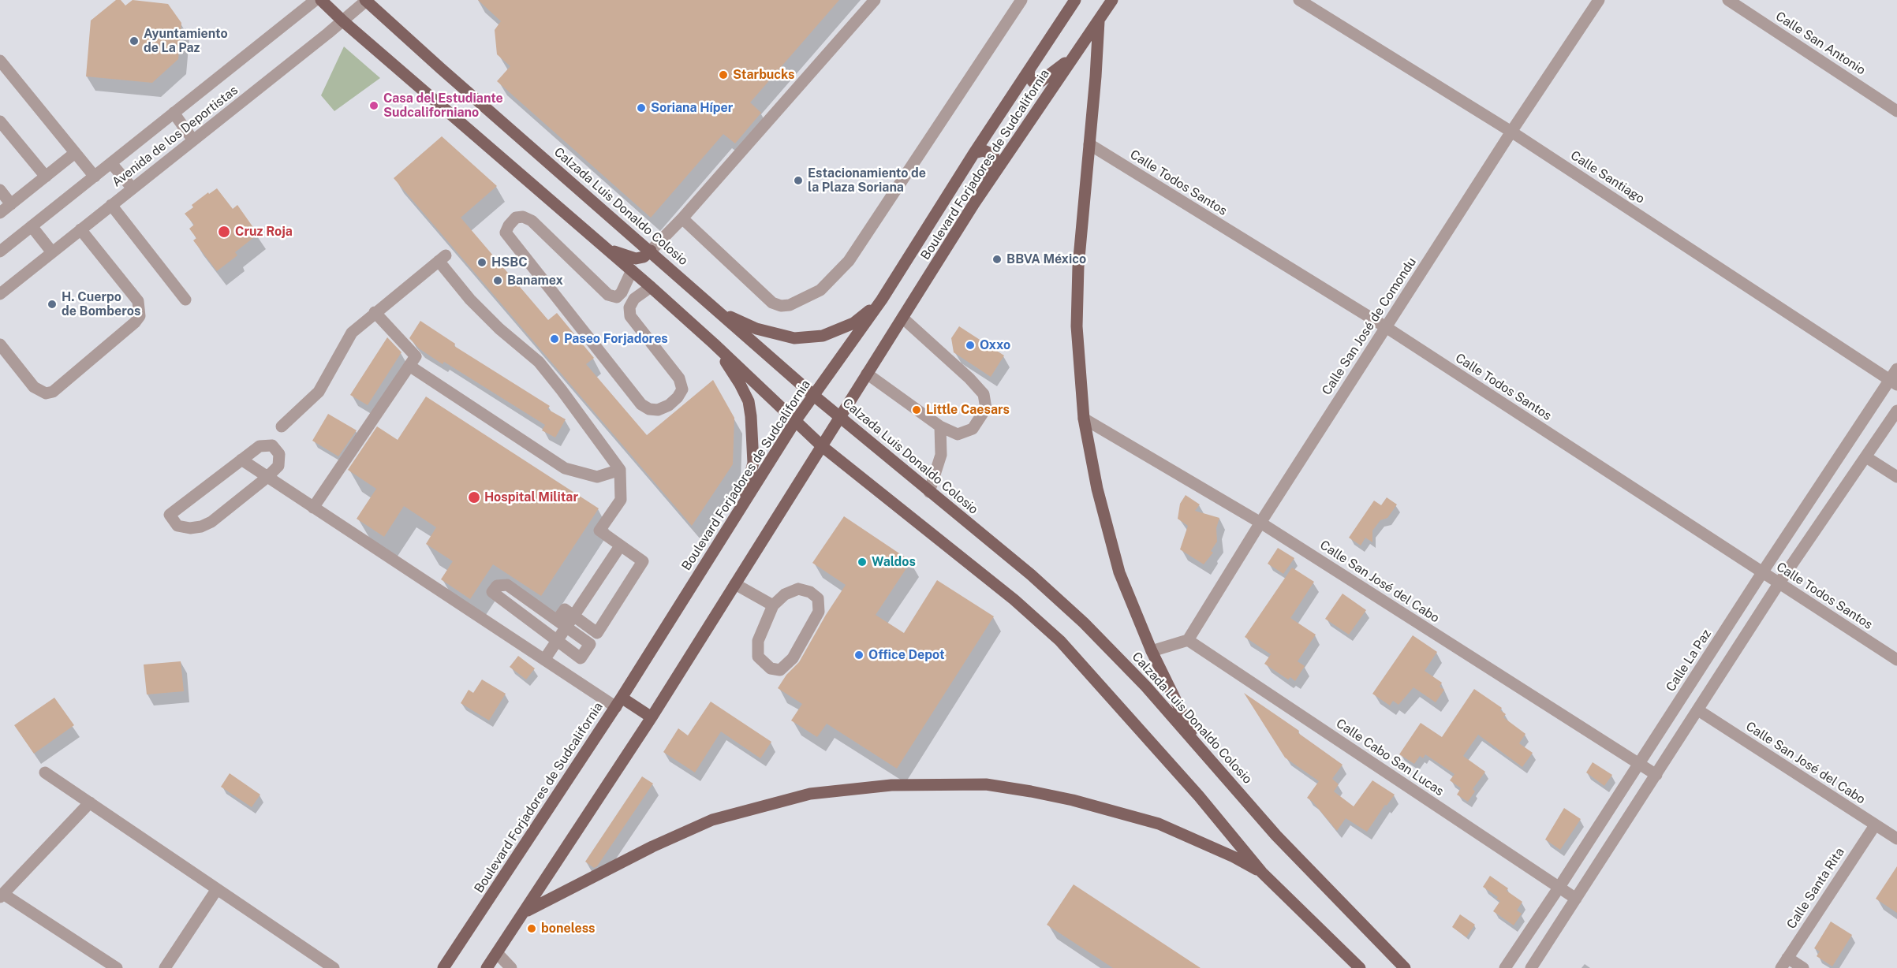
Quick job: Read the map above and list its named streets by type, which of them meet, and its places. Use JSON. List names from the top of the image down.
{
  "streets": {
    "main road": ["Boulevard Forjadores de Sudcalifornia", "Calzada Luis Donaldo Colosio"],
    "street": [
      "Calle San Antonio",
      "Avenida de los Deportistas",
      "Calle Santiago",
      "Calle Todos Santos",
      "Calle San José de Comondu",
      "Calle San José del Cabo",
      "Calle La Paz",
      "Calle Cabo San Lucas",
      "Calle Santa Rita"
    ]
  },
  "crossings": [
    ["Avenida de los Deportistas", "Calzada Luis Donaldo Colosio"],
    ["Boulevard Forjadores de Sudcalifornia", "Calzada Luis Donaldo Colosio"],
    ["Calle Santiago", "Calle San José de Comondu"],
    ["Calle Santiago", "Calle La Paz"],
    ["Calle Todos Santos", "Calle San José de Comondu"],
    ["Calle Todos Santos", "Calle La Paz"],
    ["Calle San José de Comondu", "Calle San José del Cabo"],
    ["Calle San José de Comondu", "Calle Cabo San Lucas"],
    ["Calle San José del Cabo", "Calle La Paz"],
    ["Calle San José del Cabo", "Calle Santa Rita"],
    ["Calle La Paz", "Calle Cabo San Lucas"]
  ],
  "places": [
    "Ayuntamiento de La Paz",
    "Starbucks",
    "Casa del Estudiante Sudcaliforniano",
    "Soriana Híper",
    "Estacionamiento de la Plaza Soriana",
    "Cruz Roja",
    "BBVA México",
    "HSBC",
    "Banamex",
    "H. Cuerpo de Bomberos",
    "Paseo Forjadores",
    "Oxxo",
    "Little Caesars",
    "Hospital Militar",
    "Waldos",
    "Office Depot",
    "boneless"
  ]
}
